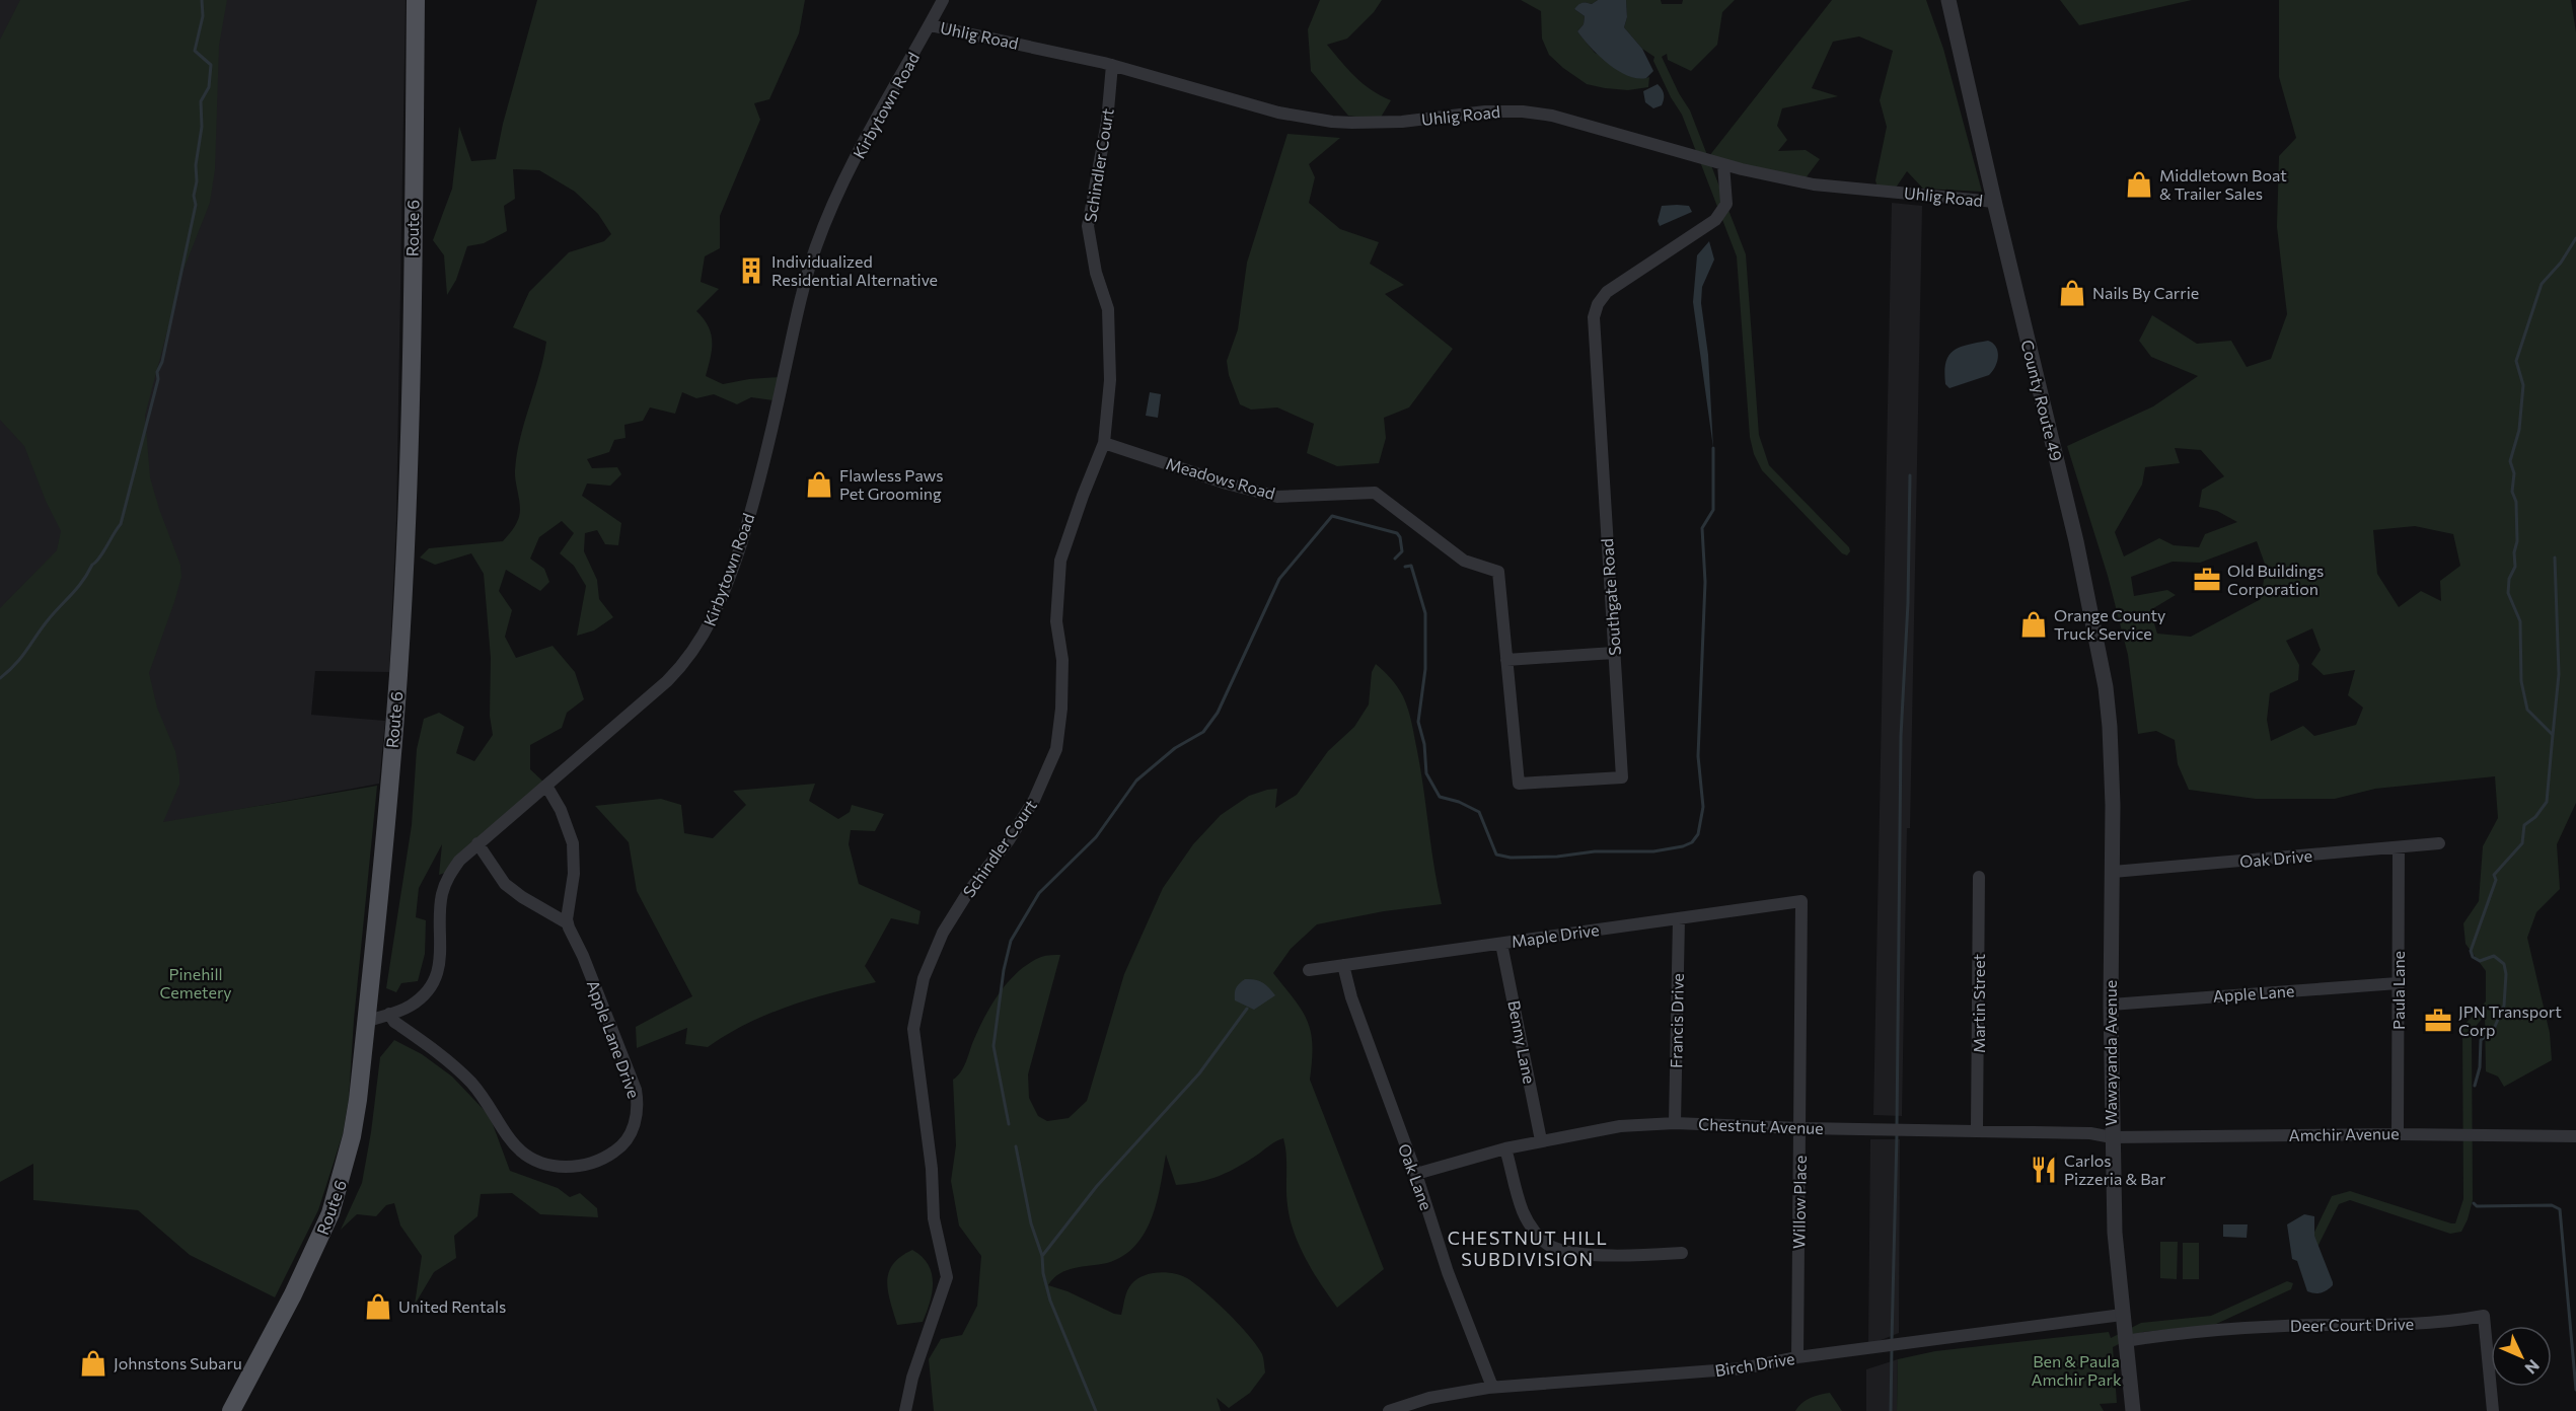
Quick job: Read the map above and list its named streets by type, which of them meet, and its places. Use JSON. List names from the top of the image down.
{
  "streets": {
    "main road": ["Route 6"],
    "street": [
      "Uhlig Road",
      "Kirbytown Road",
      "Schindler Court",
      "County Route 49",
      "Meadows Road",
      "Southgate Road",
      "Oak Drive",
      "Maple Drive",
      "Paula Lane",
      "Apple Lane",
      "Martin Street",
      "Francis Drive",
      "Apple Lane Drive",
      "Benny Lane",
      "Wawayanda Avenue",
      "Chestnut Avenue",
      "Amchir Avenue",
      "Oak Lane",
      "Willow Place",
      "Deer Court Drive",
      "Birch Drive"
    ]
  },
  "crossings": [
    ["Uhlig Road", "Kirbytown Road"],
    ["Uhlig Road", "Schindler Court"],
    ["Uhlig Road", "County Route 49"],
    ["Uhlig Road", "Southgate Road"],
    ["Kirbytown Road", "Route 6"],
    ["Kirbytown Road", "Apple Lane Drive"],
    ["Schindler Court", "Meadows Road"],
    ["County Route 49", "Wawayanda Avenue"],
    ["Meadows Road", "Southgate Road"],
    ["Oak Drive", "Paula Lane"],
    ["Oak Drive", "Wawayanda Avenue"],
    ["Maple Drive", "Francis Drive"],
    ["Maple Drive", "Benny Lane"],
    ["Maple Drive", "Oak Lane"],
    ["Maple Drive", "Willow Place"],
    ["Paula Lane", "Apple Lane"],
    ["Paula Lane", "Amchir Avenue"],
    ["Apple Lane", "Wawayanda Avenue"],
    ["Martin Street", "Chestnut Avenue"],
    ["Francis Drive", "Chestnut Avenue"],
    ["Benny Lane", "Chestnut Avenue"],
    ["Wawayanda Avenue", "Chestnut Avenue"],
    ["Wawayanda Avenue", "Amchir Avenue"],
    ["Wawayanda Avenue", "Deer Court Drive"],
    ["Wawayanda Avenue", "Birch Drive"],
    ["Chestnut Avenue", "Amchir Avenue"],
    ["Chestnut Avenue", "Oak Lane"],
    ["Chestnut Avenue", "Willow Place"],
    ["Oak Lane", "Birch Drive"],
    ["Willow Place", "Birch Drive"]
  ],
  "districts": ["CHESTNUT HILL SUBDIVISION"],
  "parks": ["Pinehill Cemetery", "Ben & Paula Amchir Park"],
  "places": {
    "shop": [
      "Middletown Boat & Trailer Sales",
      "Nails By Carrie",
      "Flawless Paws Pet Grooming",
      "Orange County Truck Service",
      "United Rentals",
      "Johnstons Subaru"
    ],
    "building": ["Individualized Residential Alternative"],
    "office": ["Old Buildings Corporation", "JPN Transport Corp"],
    "restaurant": ["Carlos Pizzeria & Bar"]
  },
  "north": "bottom right"
}
